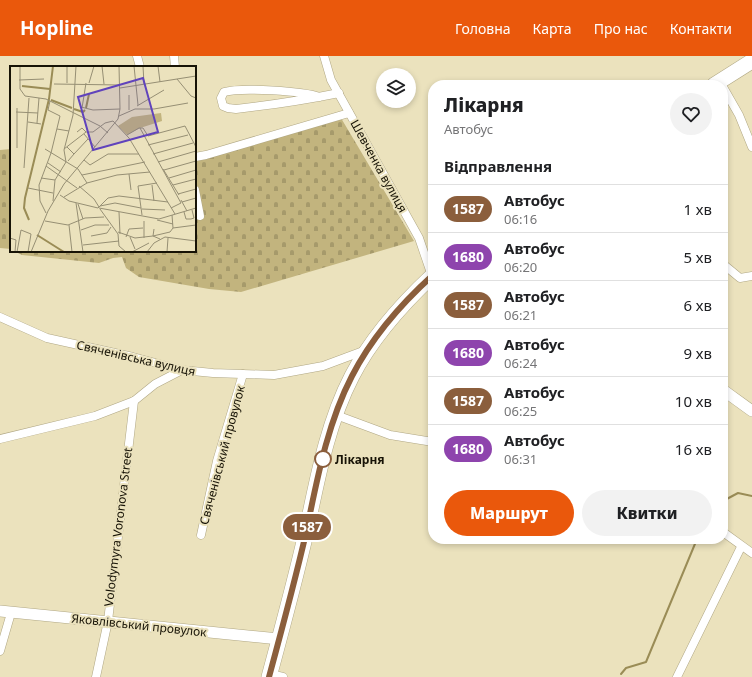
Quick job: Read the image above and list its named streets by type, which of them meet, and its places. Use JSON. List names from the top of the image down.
{
  "streets": {
    "street": [
      "Шевченка вулиця",
      "Свяченівська вулиця",
      "Свяченівський провулок",
      "Volodymyra Voronova Street",
      "Яковлівський провулок"
    ]
  },
  "crossings": [
    ["Свяченівська вулиця", "Свяченівський провулок"],
    ["Volodymyra Voronova Street", "Яковлівський провулок"]
  ],
  "places": ["Лікарня"],
  "lines": ["bus line 1587"],
  "page": {
    "header": "Hopline",
    "nav": [
      "Головна",
      "Карта",
      "Про нас",
      "Контакти"
    ],
    "on_map": "1587",
    "heading": [
      ["Лікарня", "Автобус"],
      "Відправлення"
    ],
    "list": [
      {
        "mark": "1587",
        "name": "Автобус",
        "note": "06:16",
        "value": "1 хв"
      },
      {
        "mark": "1680",
        "name": "Автобус",
        "note": "06:20",
        "value": "5 хв"
      },
      {
        "mark": "1587",
        "name": "Автобус",
        "note": "06:21",
        "value": "6 хв"
      },
      {
        "mark": "1680",
        "name": "Автобус",
        "note": "06:24",
        "value": "9 хв"
      },
      {
        "mark": "1587",
        "name": "Автобус",
        "note": "06:25",
        "value": "10 хв"
      },
      {
        "mark": "1680",
        "name": "Автобус",
        "note": "06:31",
        "value": "16 хв"
      }
    ],
    "buttons": ["Маршрут", "Квитки"]
  }
}
